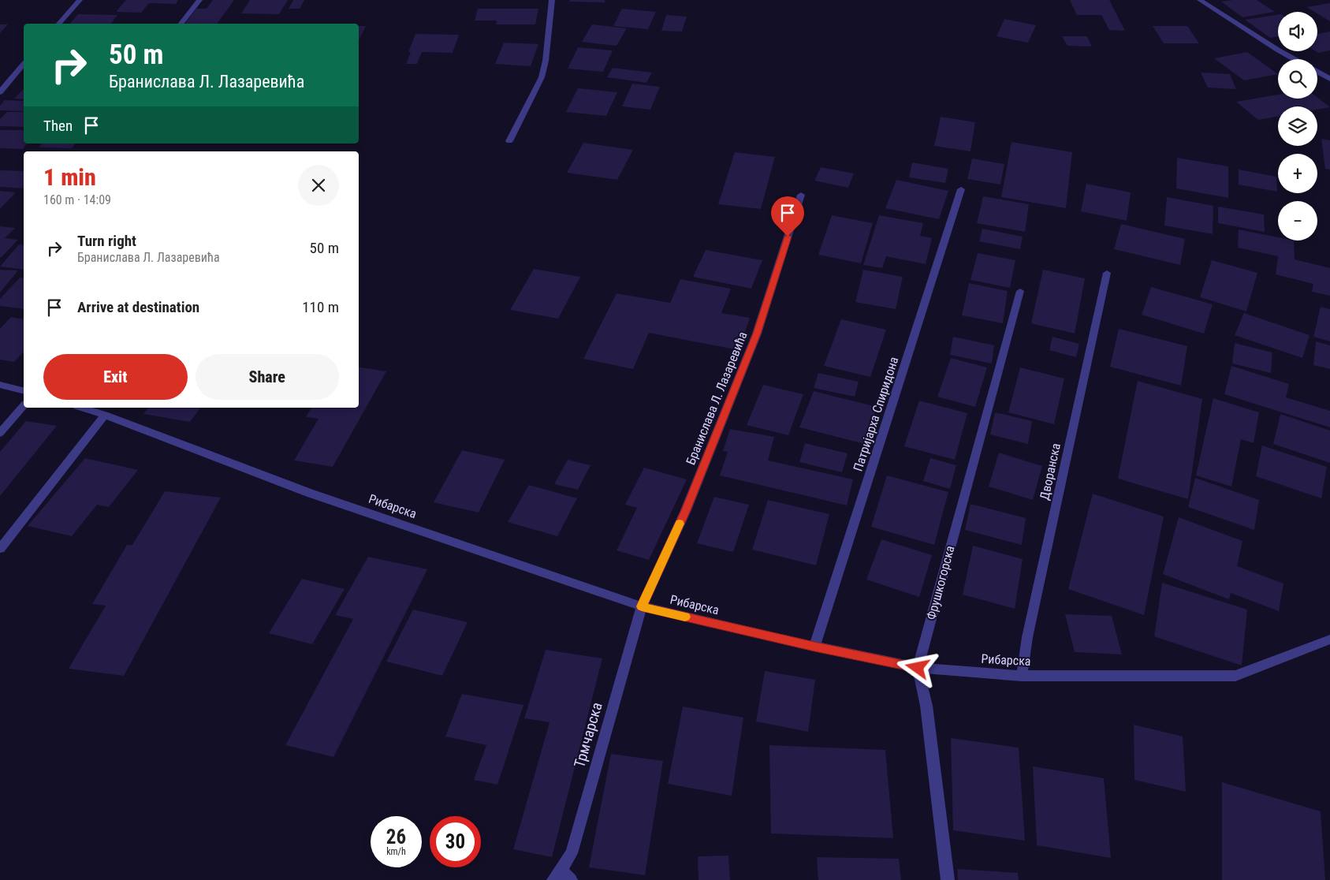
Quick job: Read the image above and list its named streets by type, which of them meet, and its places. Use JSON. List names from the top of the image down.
{
  "streets": {
    "street": [
      "Бранислава Л. Лазаревића",
      "Патријарха Спиридона",
      "Дворанска",
      "Рибарска",
      "Фрушкогорска",
      "Трмчарска"
    ]
  },
  "crossings": [
    ["Бранислава Л. Лазаревића", "Рибарска"],
    ["Бранислава Л. Лазаревића", "Трмчарска"],
    ["Патријарха Спиридона", "Рибарска"],
    ["Дворанска", "Рибарска"],
    ["Рибарска", "Фрушкогорска"],
    ["Рибарска", "Трмчарска"]
  ],
  "page": {
    "map_buttons": ["+", "−"],
    "turn": ["50 m", "Бранислава Л. Лазаревића"],
    "then": "Then",
    "heading": ["1 min", "160 m · 14:09"],
    "list": [
      {
        "name": "Turn right",
        "note": "Бранислава Л. Лазаревића",
        "value": "50 m"
      },
      {
        "name": "Arrive at destination",
        "value": "110 m"
      }
    ],
    "buttons": ["Exit", "Share"],
    "speed": "26 km/h",
    "limit": "30"
  }
}
